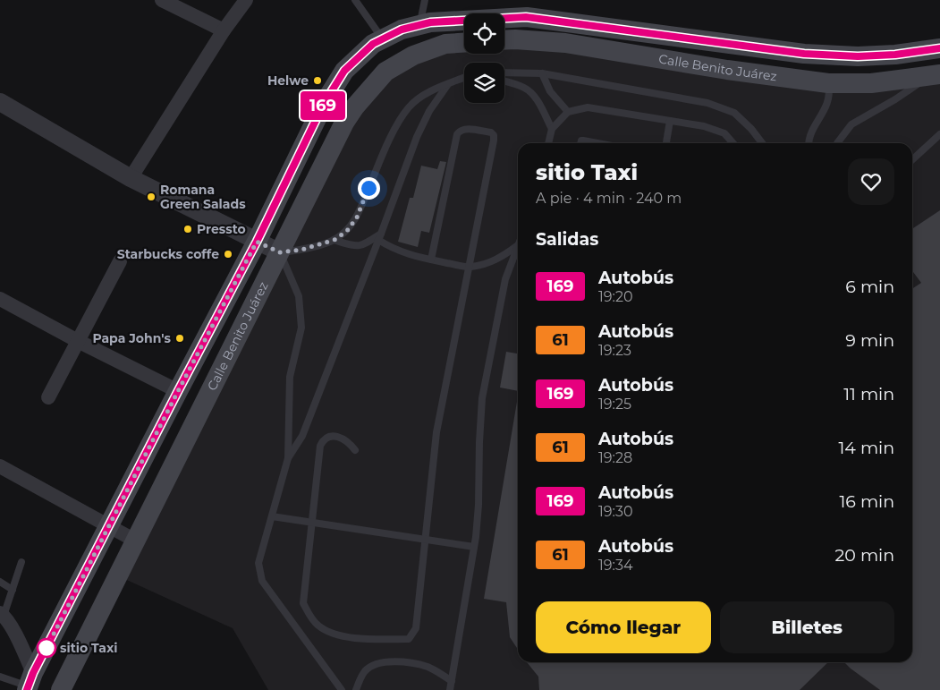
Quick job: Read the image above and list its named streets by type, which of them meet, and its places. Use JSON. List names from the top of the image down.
{
  "streets": {
    "main road": ["Calle Benito Juárez"]
  },
  "places": [
    "Helwe",
    "Romana Green Salads",
    "Pressto",
    "Starbucks coffe",
    "Papa John's",
    "sitio Taxi"
  ],
  "lines": ["bus line 169"],
  "page": {
    "on_map": "169",
    "heading": [
      ["sitio Taxi", "A pie · 4 min · 240 m"],
      "Salidas"
    ],
    "list": [
      {
        "mark": "169",
        "name": "Autobús",
        "note": "19:20",
        "value": "6 min"
      },
      {
        "mark": "61",
        "name": "Autobús",
        "note": "19:23",
        "value": "9 min"
      },
      {
        "mark": "169",
        "name": "Autobús",
        "note": "19:25",
        "value": "11 min"
      },
      {
        "mark": "61",
        "name": "Autobús",
        "note": "19:28",
        "value": "14 min"
      },
      {
        "mark": "169",
        "name": "Autobús",
        "note": "19:30",
        "value": "16 min"
      },
      {
        "mark": "61",
        "name": "Autobús",
        "note": "19:34",
        "value": "20 min"
      }
    ],
    "buttons": ["Cómo llegar", "Billetes"]
  }
}
